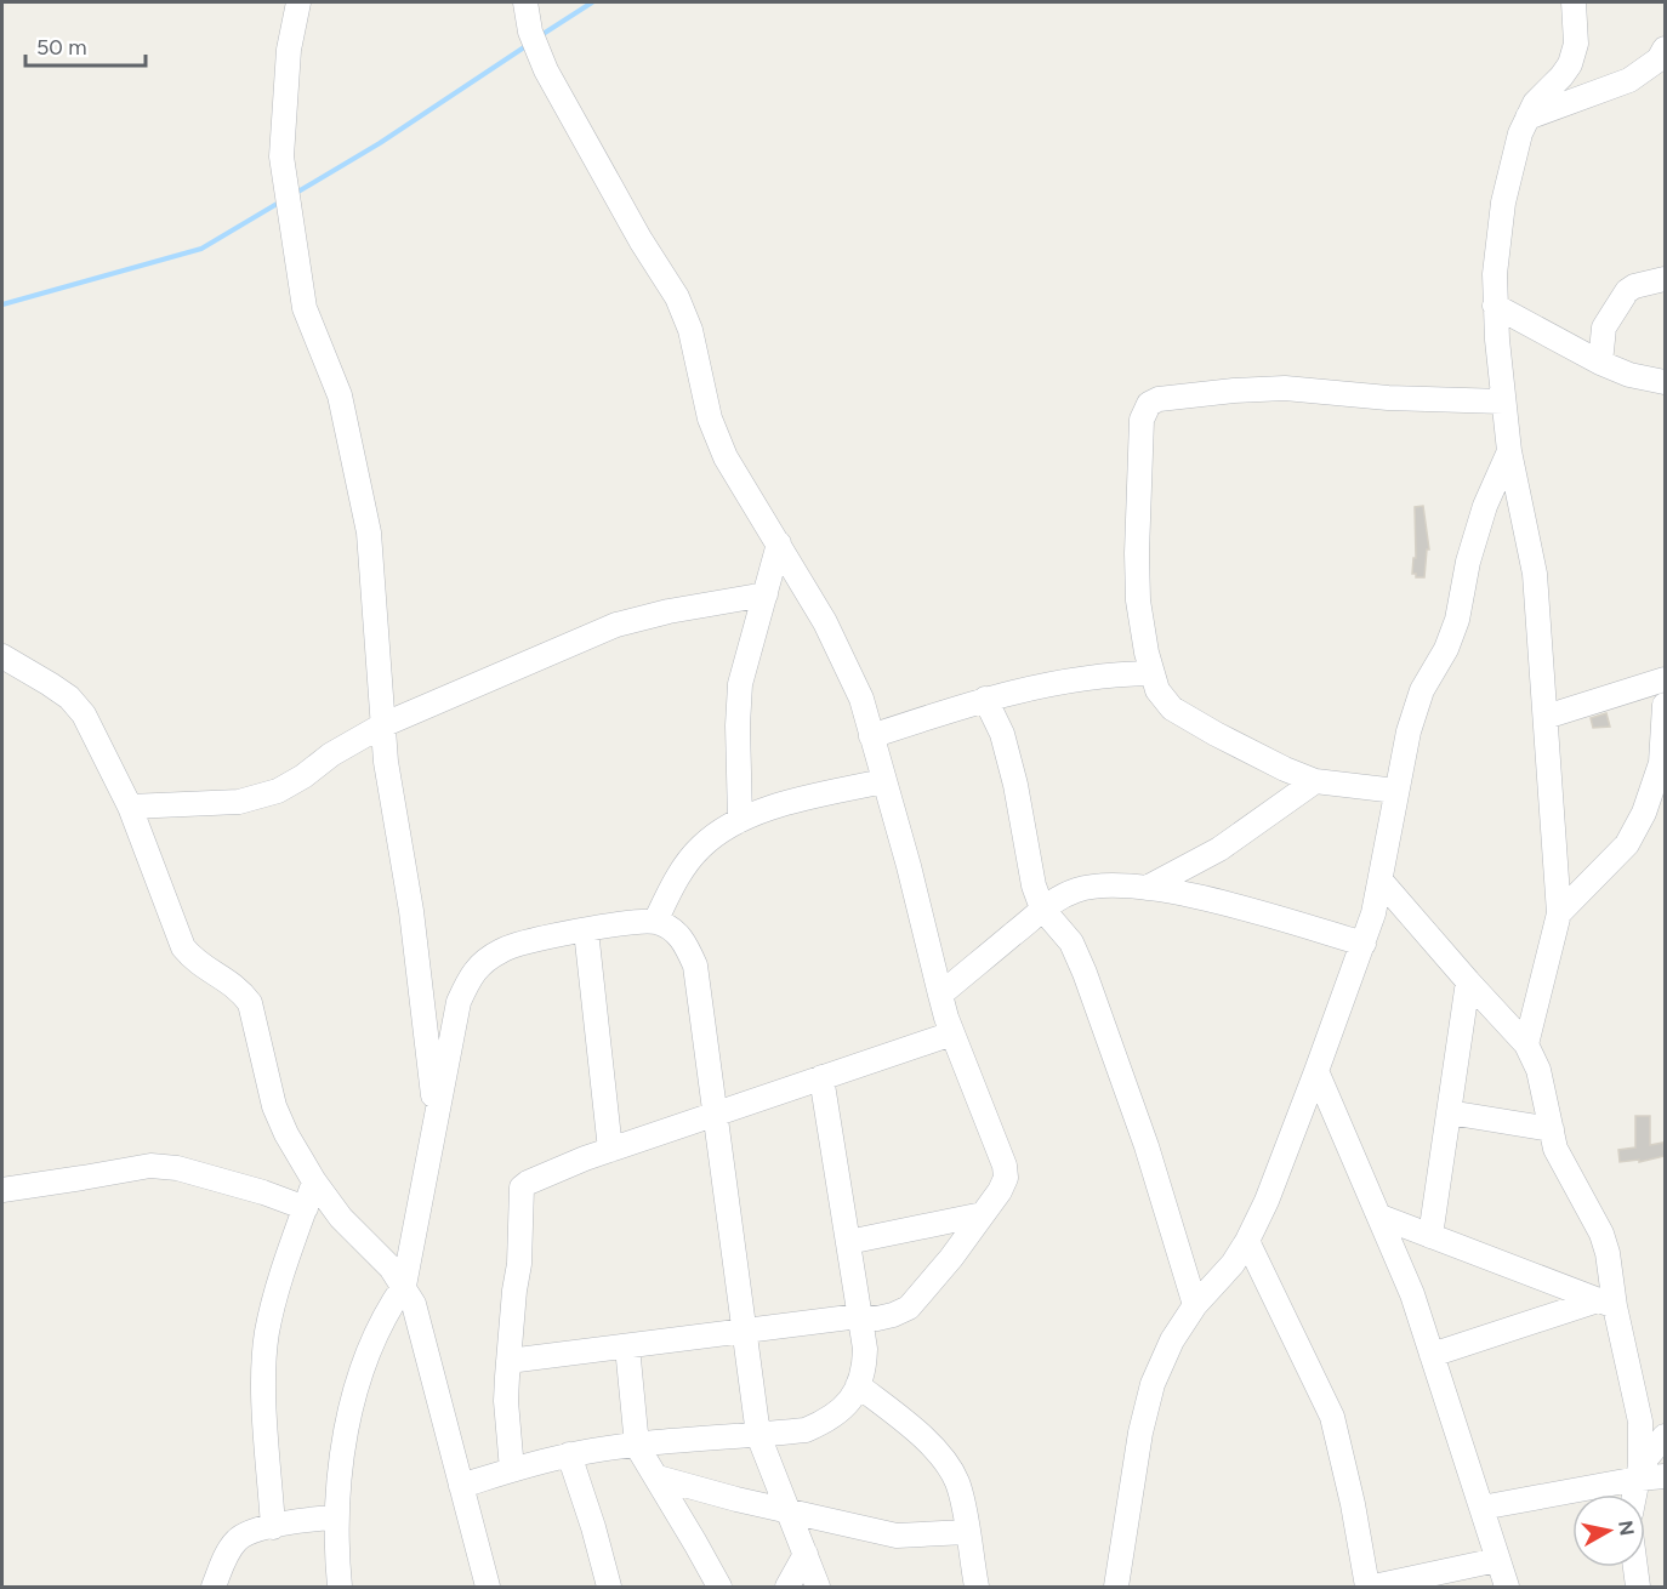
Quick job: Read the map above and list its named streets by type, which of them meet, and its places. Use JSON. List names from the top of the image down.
{
  "scale_bar": "50 m",
  "north": "right"
}
